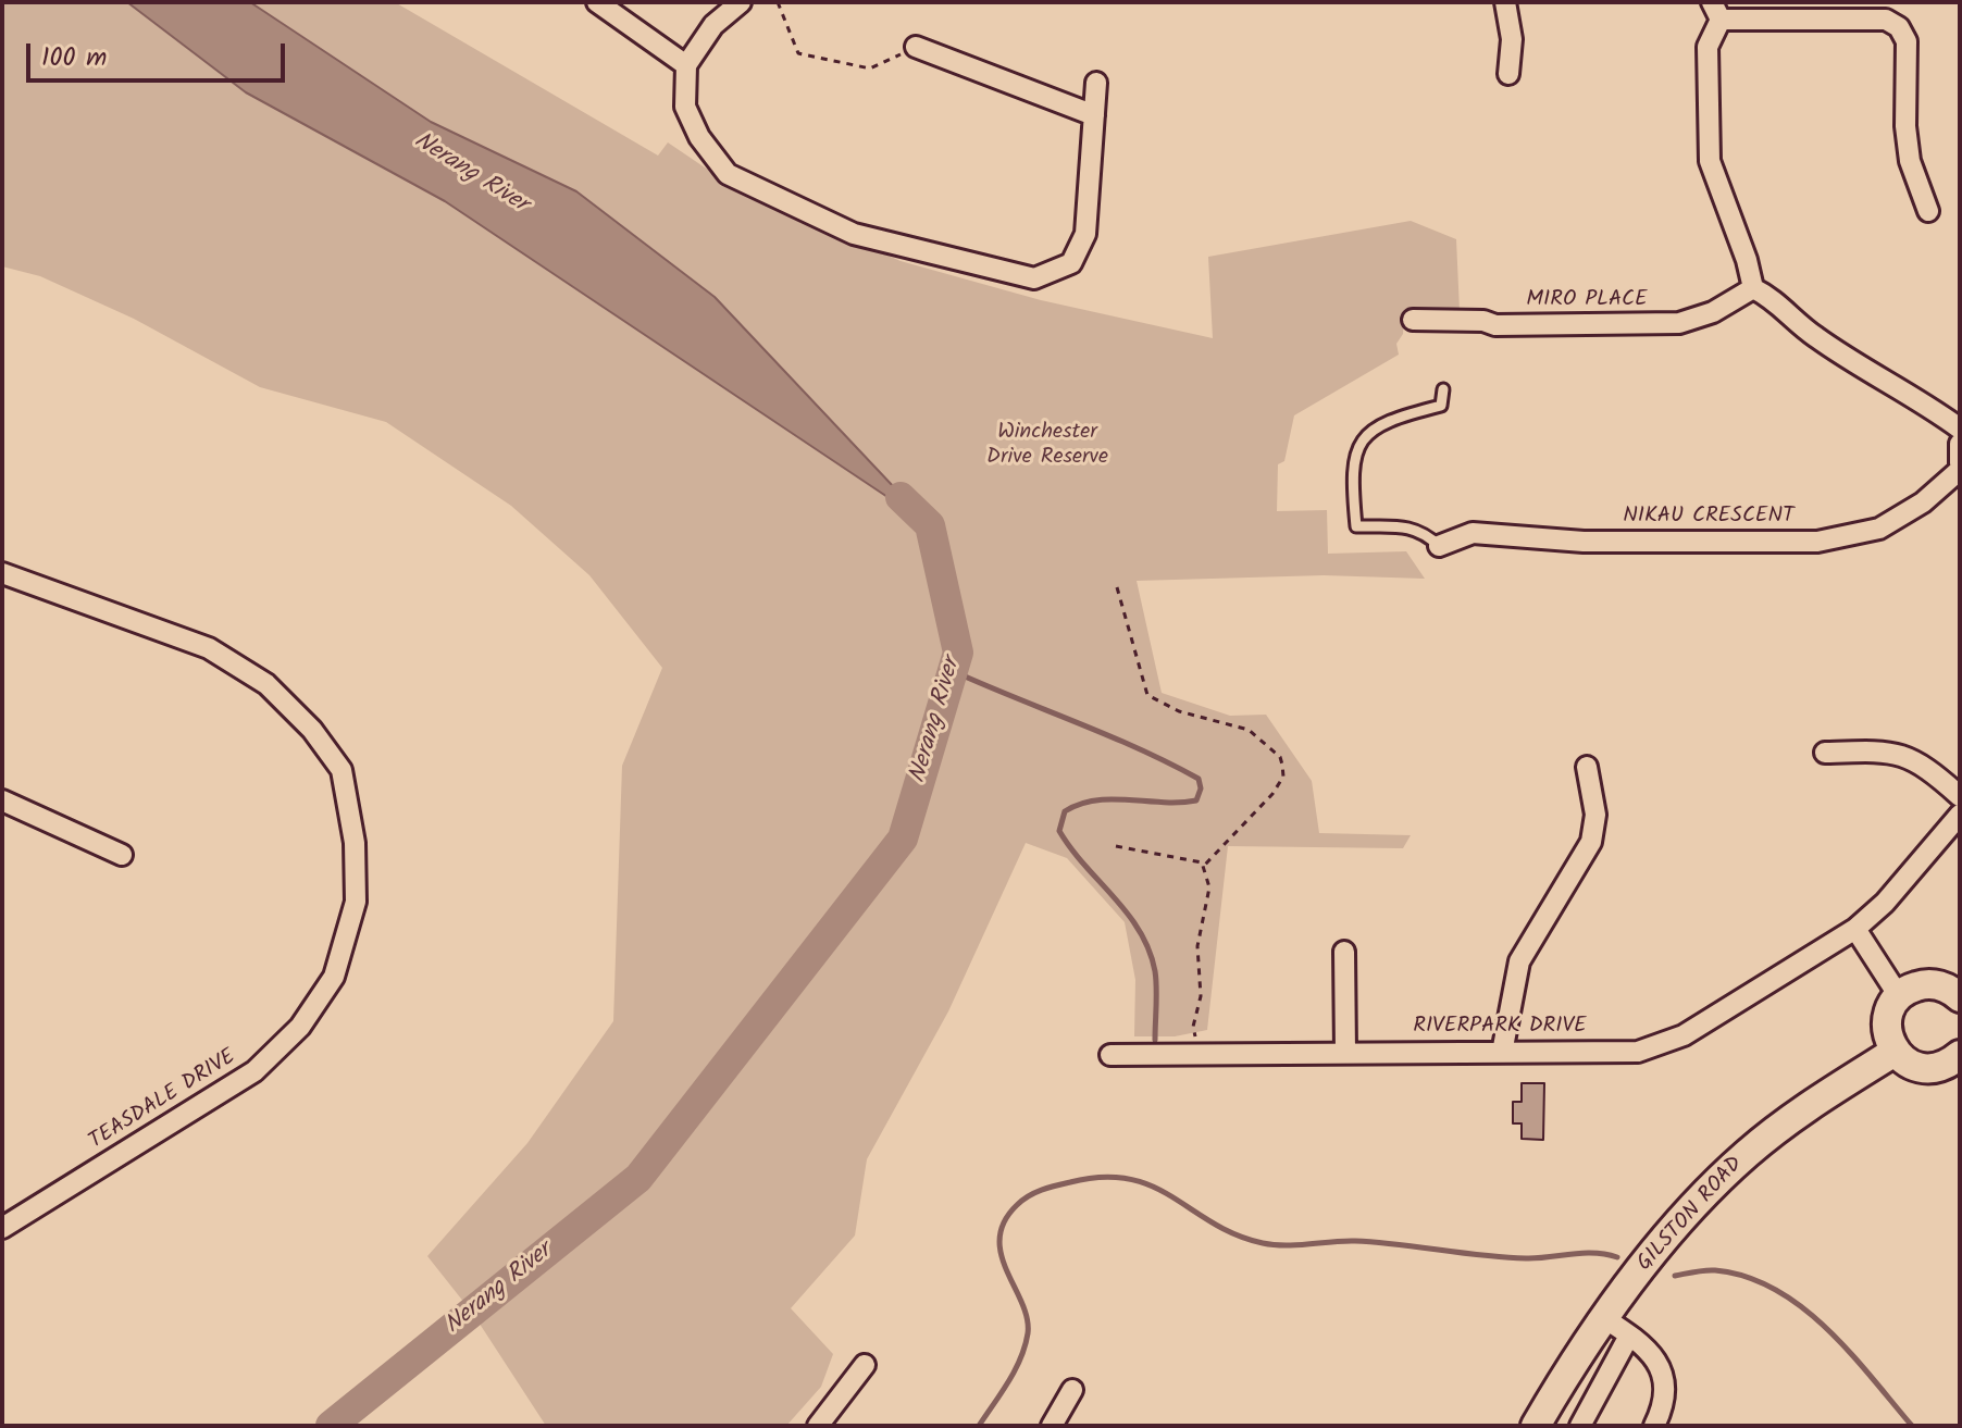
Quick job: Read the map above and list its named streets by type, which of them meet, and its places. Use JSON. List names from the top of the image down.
{
  "streets": {
    "main road": ["GILSTON ROAD"],
    "street": [
      "MIRO PLACE",
      "NIKAU CRESCENT",
      "RIVERPARK DRIVE",
      "TEASDALE DRIVE"
    ]
  },
  "water": ["Nerang River"],
  "parks": ["Winchester Drive Reserve"],
  "scale_bar": "100 m"
}
